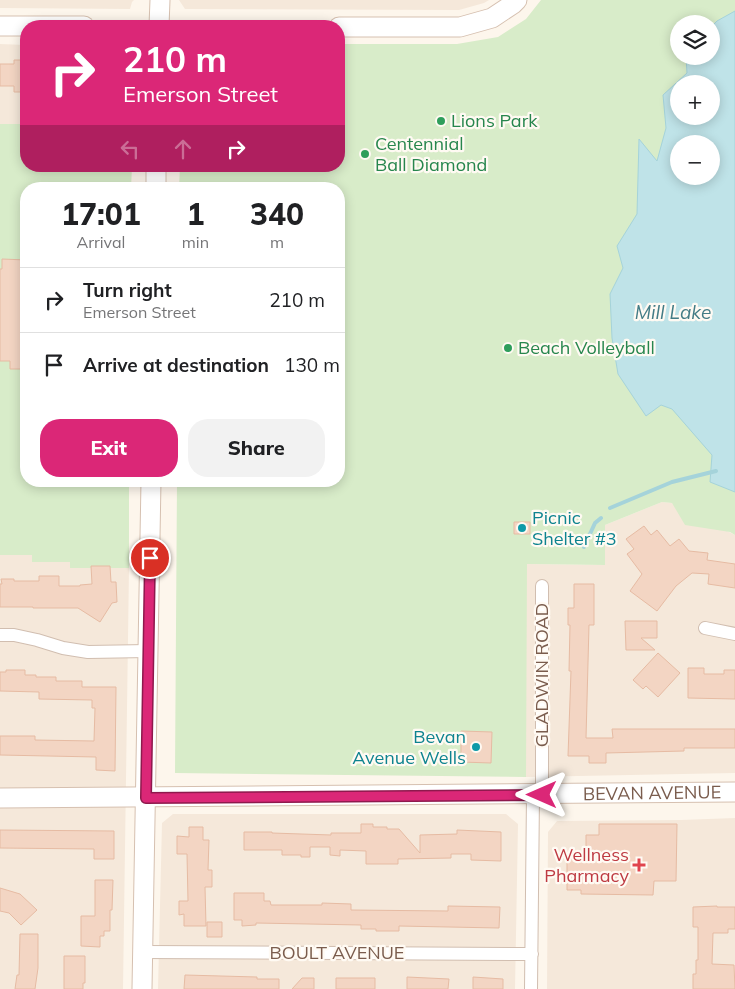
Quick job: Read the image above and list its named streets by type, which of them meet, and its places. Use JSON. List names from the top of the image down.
{
  "streets": {
    "main road": ["BEVAN AVENUE"],
    "street": ["GLADWIN ROAD", "BOULT AVENUE"]
  },
  "crossings": [
    ["GLADWIN ROAD", "BEVAN AVENUE"],
    ["GLADWIN ROAD", "BOULT AVENUE"]
  ],
  "water": ["Mill Lake"],
  "places": {
    "other": [
      "Lions Park",
      "Centennial Ball Diamond",
      "Beach Volleyball",
      "Picnic Shelter #3",
      "Bevan Avenue Wells"
    ],
    "health": ["Wellness Pharmacy"]
  },
  "page": {
    "map_buttons": ["+", "−"],
    "turn": ["210 m", "Emerson Street"],
    "eta": [
      "17:01",
      "Arrival",
      "1",
      "min",
      "340",
      "m"
    ],
    "list": [
      {
        "name": "Turn right",
        "note": "Emerson Street",
        "value": "210 m"
      },
      {
        "name": "Arrive at destination",
        "value": "130 m"
      }
    ],
    "buttons": ["Exit", "Share"]
  }
}
